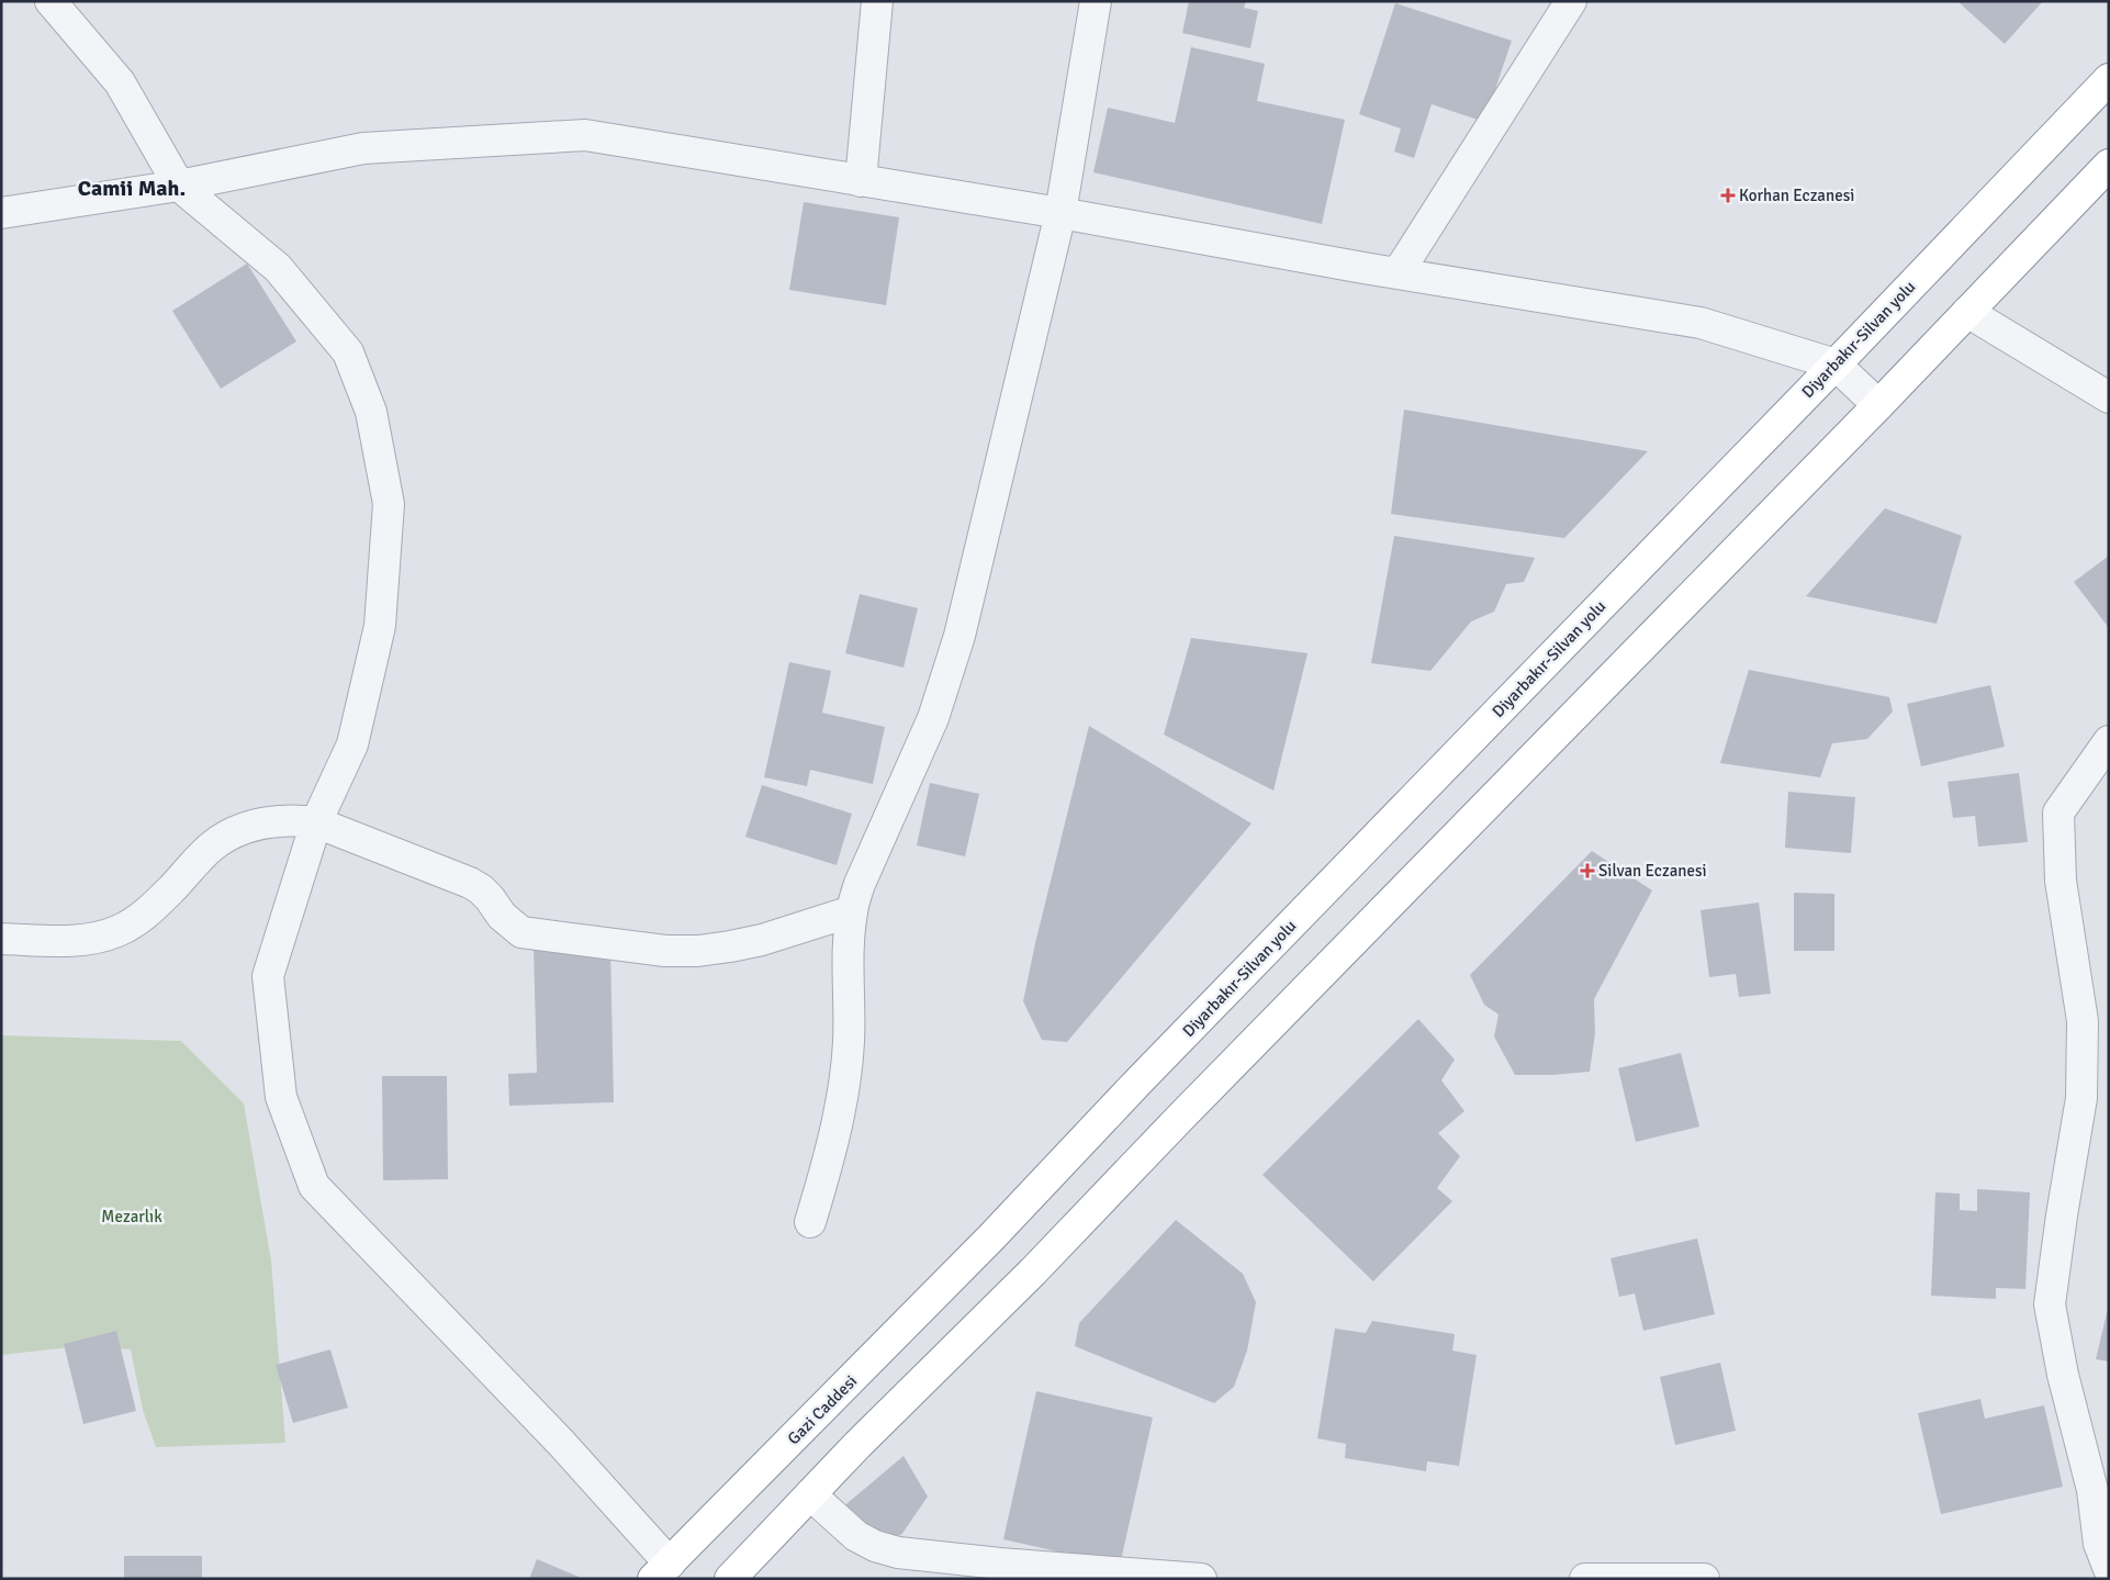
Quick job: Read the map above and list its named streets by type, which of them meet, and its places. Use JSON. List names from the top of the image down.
{
  "streets": {
    "highway": ["Diyarbakır-Silvan yolu", "Gazi Caddesi"]
  },
  "crossings": [
    ["Diyarbakır-Silvan yolu", "Gazi Caddesi"]
  ],
  "districts": ["Camii Mah."],
  "parks": ["Mezarlık"],
  "places": {
    "health": ["Korhan Eczanesi", "Silvan Eczanesi"]
  }
}
